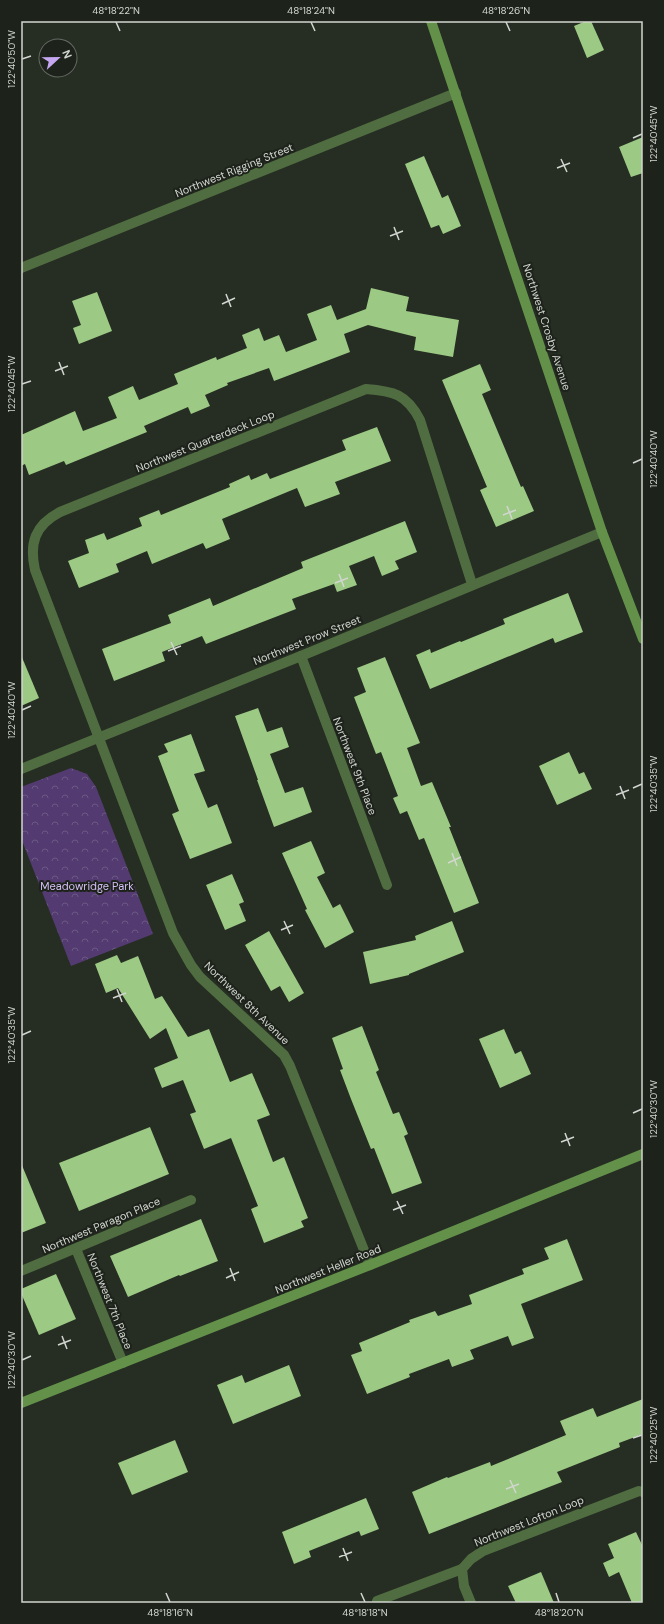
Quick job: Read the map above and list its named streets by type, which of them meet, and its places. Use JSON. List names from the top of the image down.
{
  "streets": {
    "street": [
      "Northwest Rigging Street",
      "Northwest Crosby Avenue",
      "Northwest Quarterdeck Loop",
      "Northwest Prow Street",
      "Northwest 9th Place",
      "Northwest 8th Avenue",
      "Northwest Paragon Place",
      "Northwest Heller Road",
      "Northwest 7th Place",
      "Northwest Lofton Loop"
    ]
  },
  "crossings": [
    ["Northwest Rigging Street", "Northwest Crosby Avenue"],
    ["Northwest Crosby Avenue", "Northwest Prow Street"],
    ["Northwest Quarterdeck Loop", "Northwest Prow Street"],
    ["Northwest Quarterdeck Loop", "Northwest 8th Avenue"],
    ["Northwest Prow Street", "Northwest 9th Place"],
    ["Northwest Prow Street", "Northwest 8th Avenue"],
    ["Northwest 8th Avenue", "Northwest Heller Road"],
    ["Northwest Paragon Place", "Northwest 7th Place"],
    ["Northwest Heller Road", "Northwest 7th Place"]
  ],
  "parks": ["Meadowridge Park"],
  "north": "right",
  "coordinates": [
    "48°18'22\"N",
    "48°18'24\"N",
    "48°18'26\"N",
    "122°40'50\"W",
    "122°40'45\"W",
    "122°40'40\"W",
    "122°40'35\"W",
    "122°40'30\"W",
    "122°40'25\"W",
    "48°18'16\"N",
    "48°18'18\"N",
    "48°18'20\"N"
  ]
}
